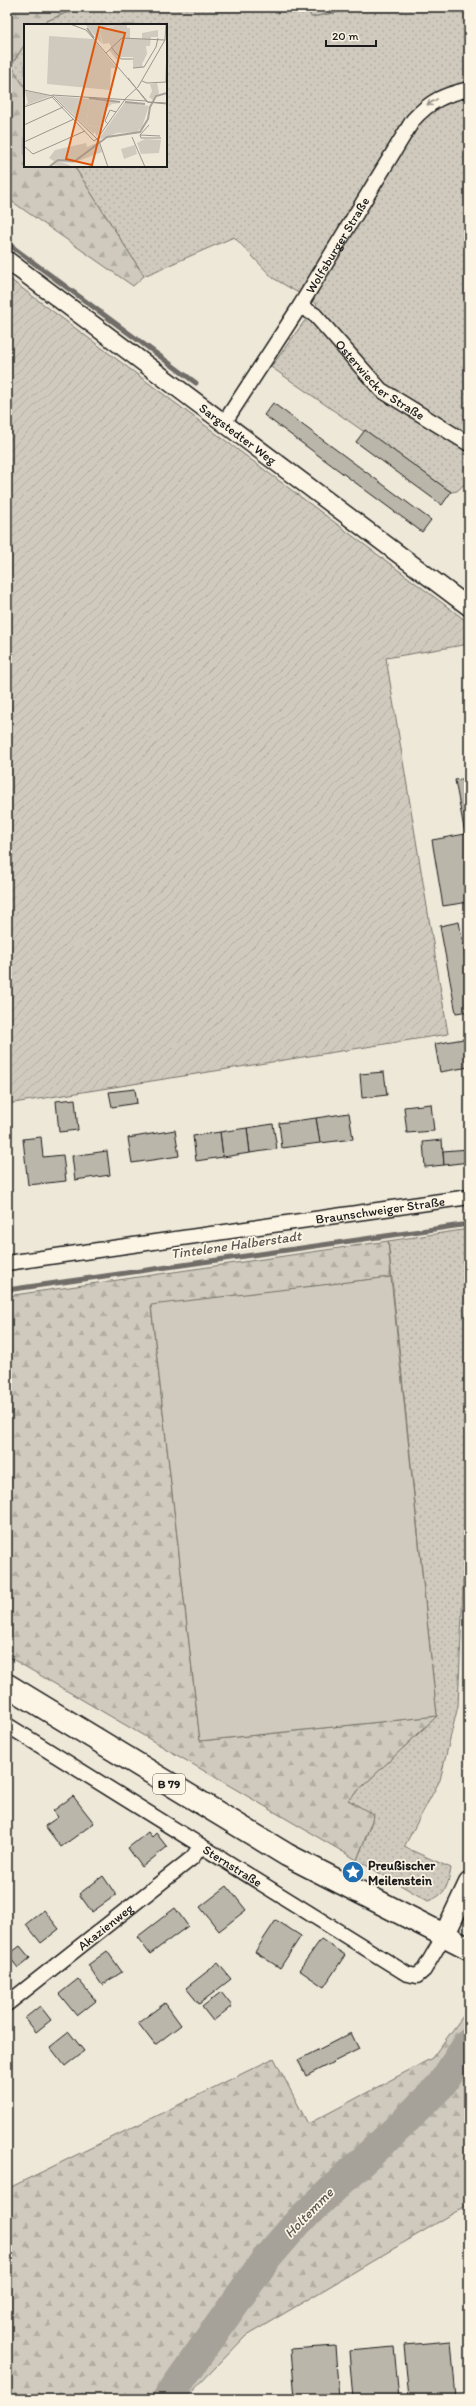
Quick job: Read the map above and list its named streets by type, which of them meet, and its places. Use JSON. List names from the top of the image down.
{
  "streets": {
    "main road": ["B 79"],
    "street": [
      "Wolfsburger Straße",
      "Osterwiecker Straße",
      "Sargstedter Weg",
      "Braunschweiger Straße",
      "Sternstraße",
      "Akazienweg"
    ]
  },
  "crossings": [
    ["Wolfsburger Straße", "Osterwiecker Straße"],
    ["Wolfsburger Straße", "Sargstedter Weg"],
    ["B 79", "Sternstraße"],
    ["Sternstraße", "Akazienweg"]
  ],
  "one_way": ["Wolfsburger Straße"],
  "water": ["Tintelene Halberstadt", "Holtemme"],
  "places": {
    "place": ["Preußischer Meilenstein"]
  },
  "scale_bar": "20 m"
}
